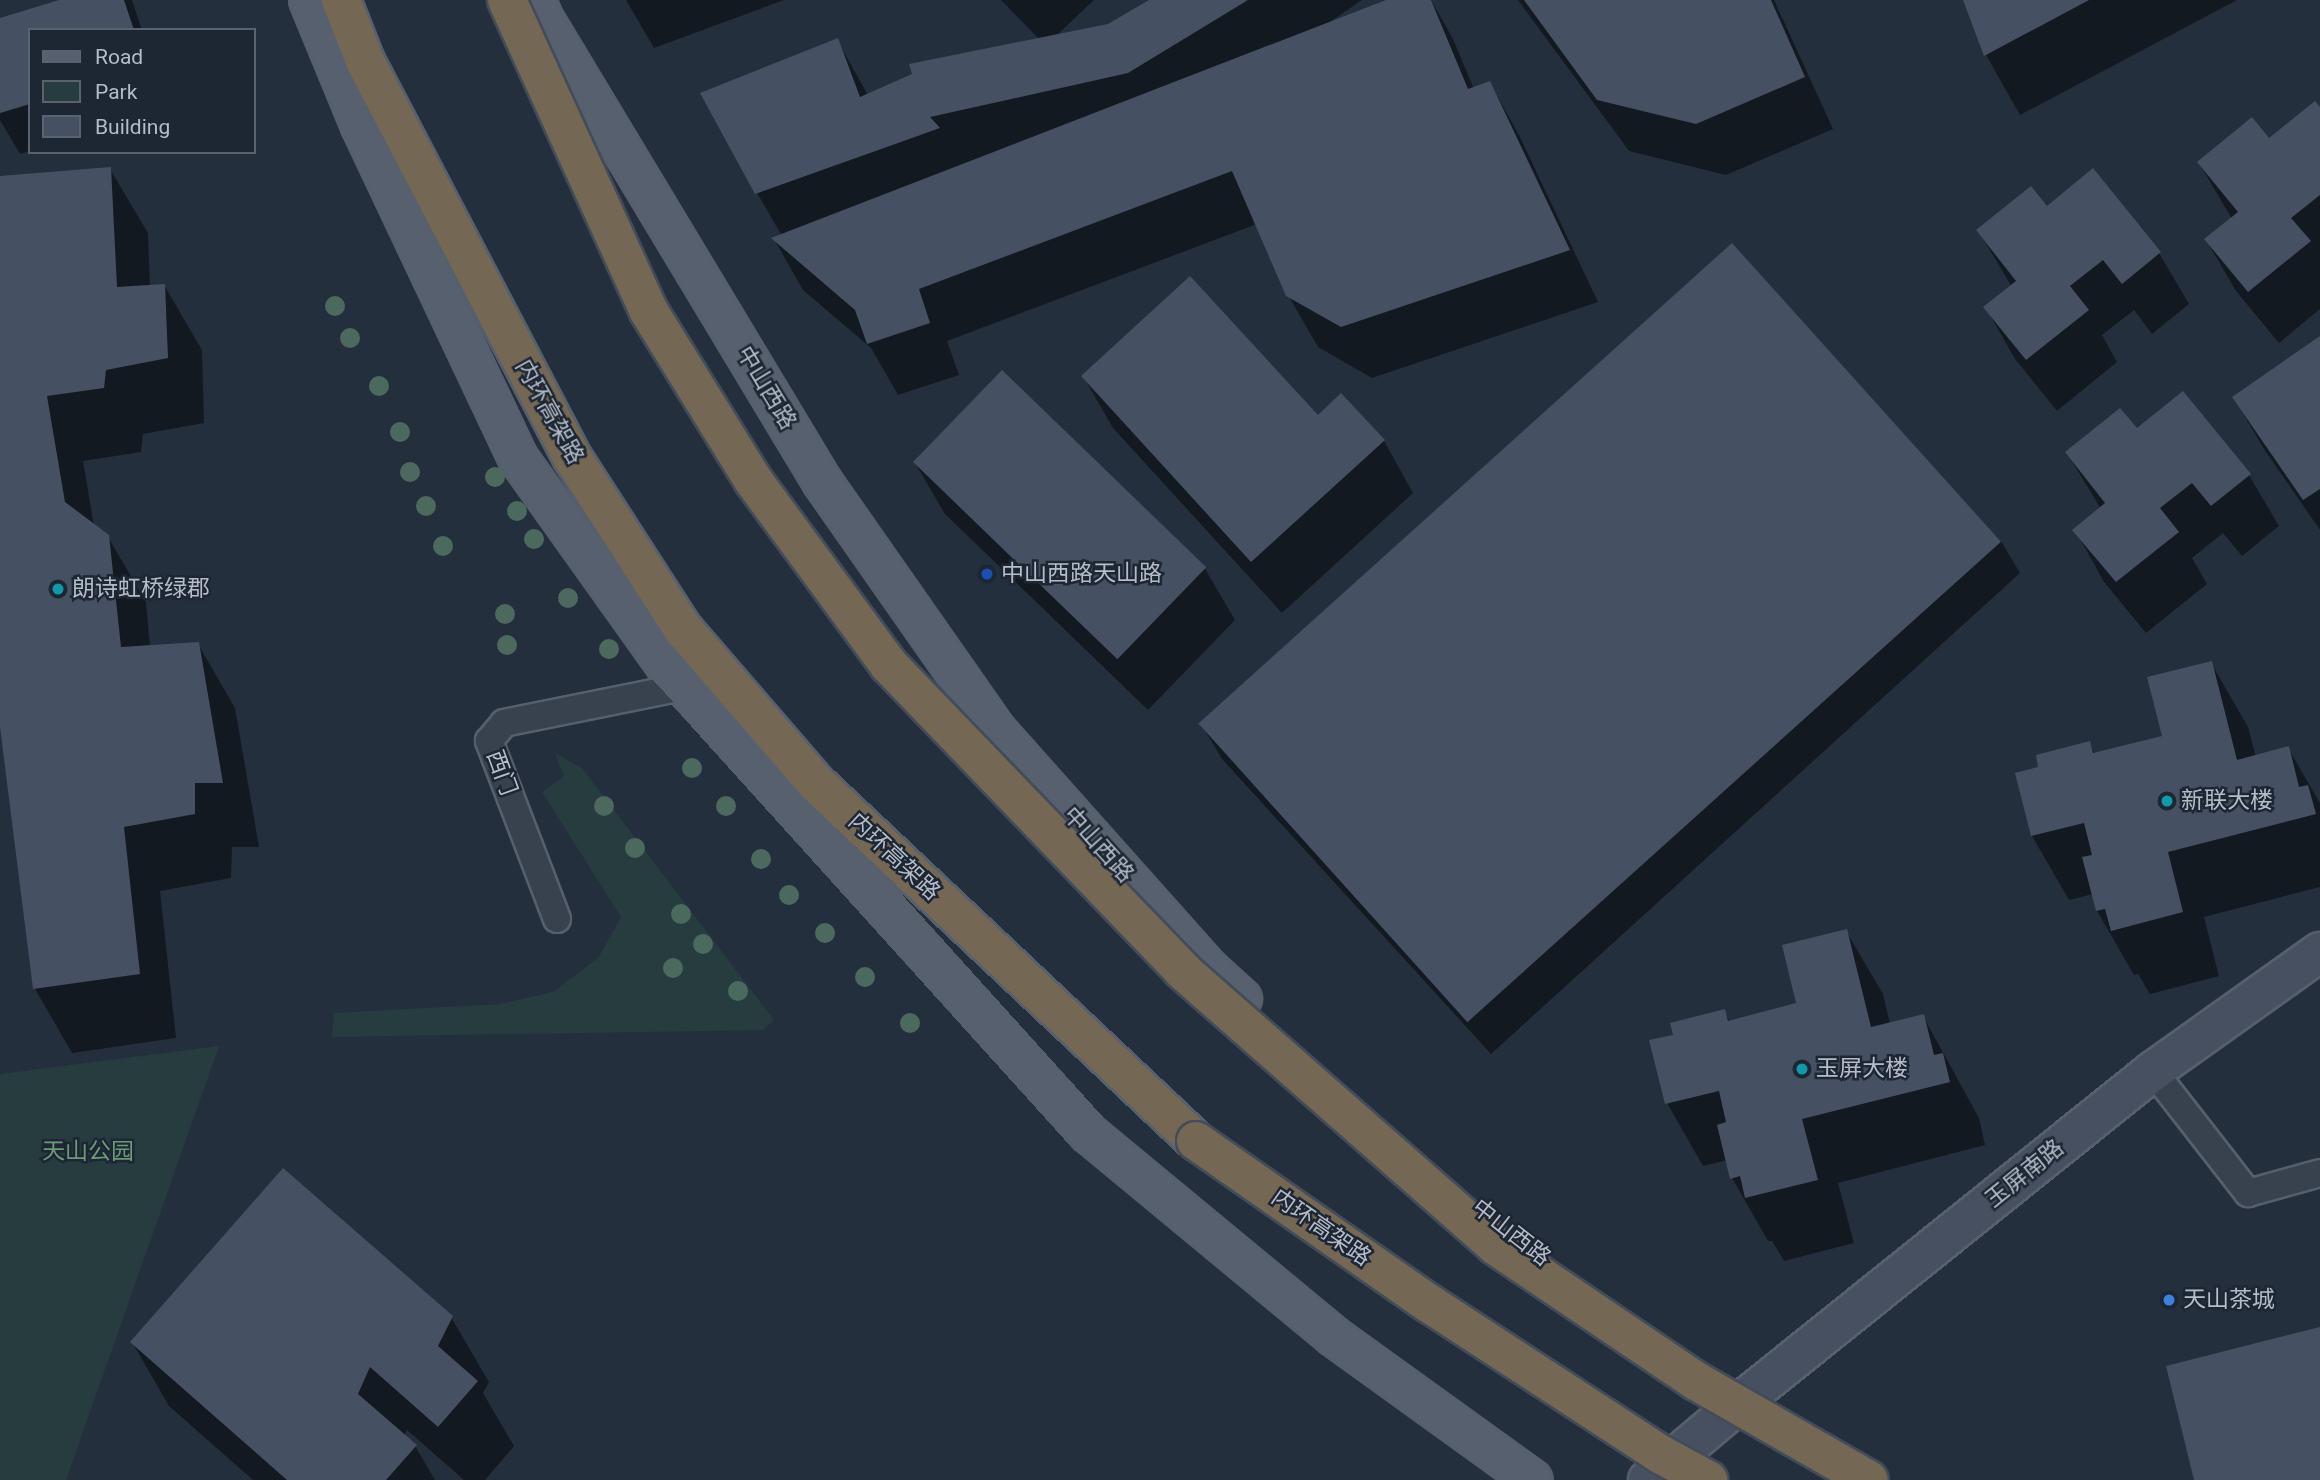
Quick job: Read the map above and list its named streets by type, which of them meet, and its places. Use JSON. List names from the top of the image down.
{
  "streets": {
    "highway": ["内环高架路"],
    "main road": ["中山西路"],
    "street": ["玉屏南路"],
    "lane": ["西门"]
  },
  "crossings": [
    ["中山西路", "玉屏南路"]
  ],
  "parks": ["天山公园"],
  "places": [
    "中山西路天山路",
    "朗诗虹桥绿郡",
    "新联大楼",
    "玉屏大楼",
    "天山茶城"
  ],
  "legend": ["Road", "Park", "Building"]
}
